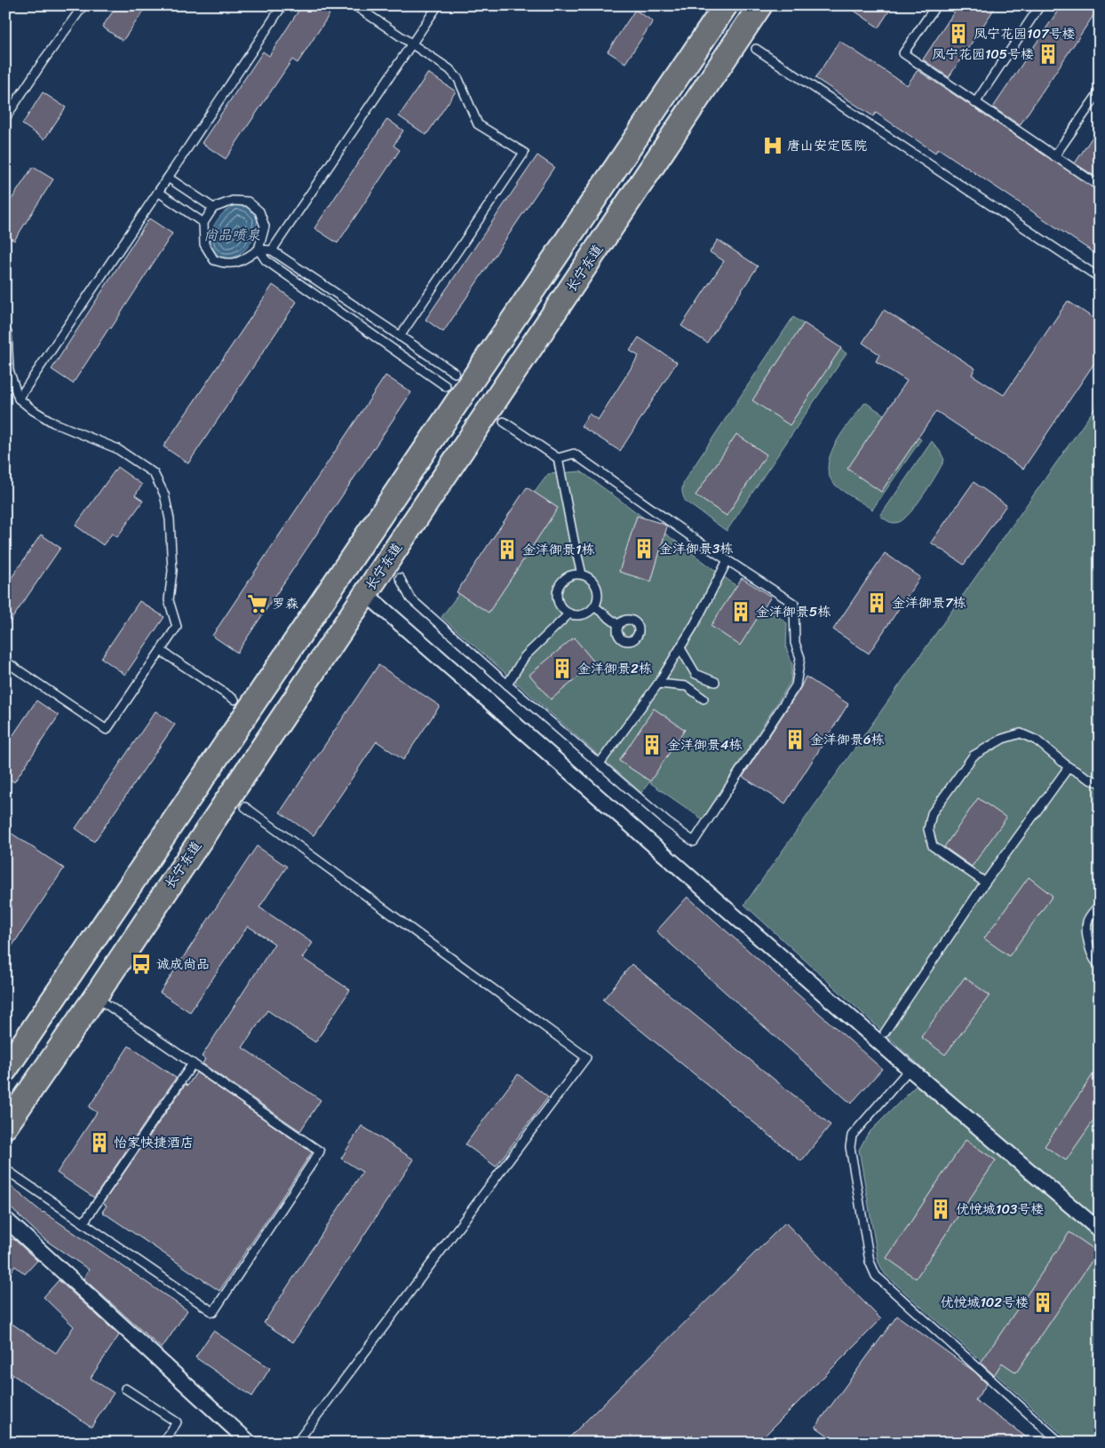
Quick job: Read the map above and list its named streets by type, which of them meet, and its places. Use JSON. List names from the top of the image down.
{
  "streets": {
    "main road": ["长宁东道"]
  },
  "water": ["尚品喷泉"],
  "places": {
    "building": [
      "凤宁花园107号楼",
      "凤宁花园105号楼",
      "金洋御景3栋",
      "金洋御景1栋",
      "金洋御景7栋",
      "金洋御景5栋",
      "金洋御景2栋",
      "金洋御景6栋",
      "金洋御景4栋",
      "怡家快捷酒店",
      "优悦城103号楼",
      "优悦城102号楼"
    ],
    "hospital": ["唐山安定医院"],
    "supermarket": ["罗森"],
    "bus stop": ["诚成尚品"]
  }
}
